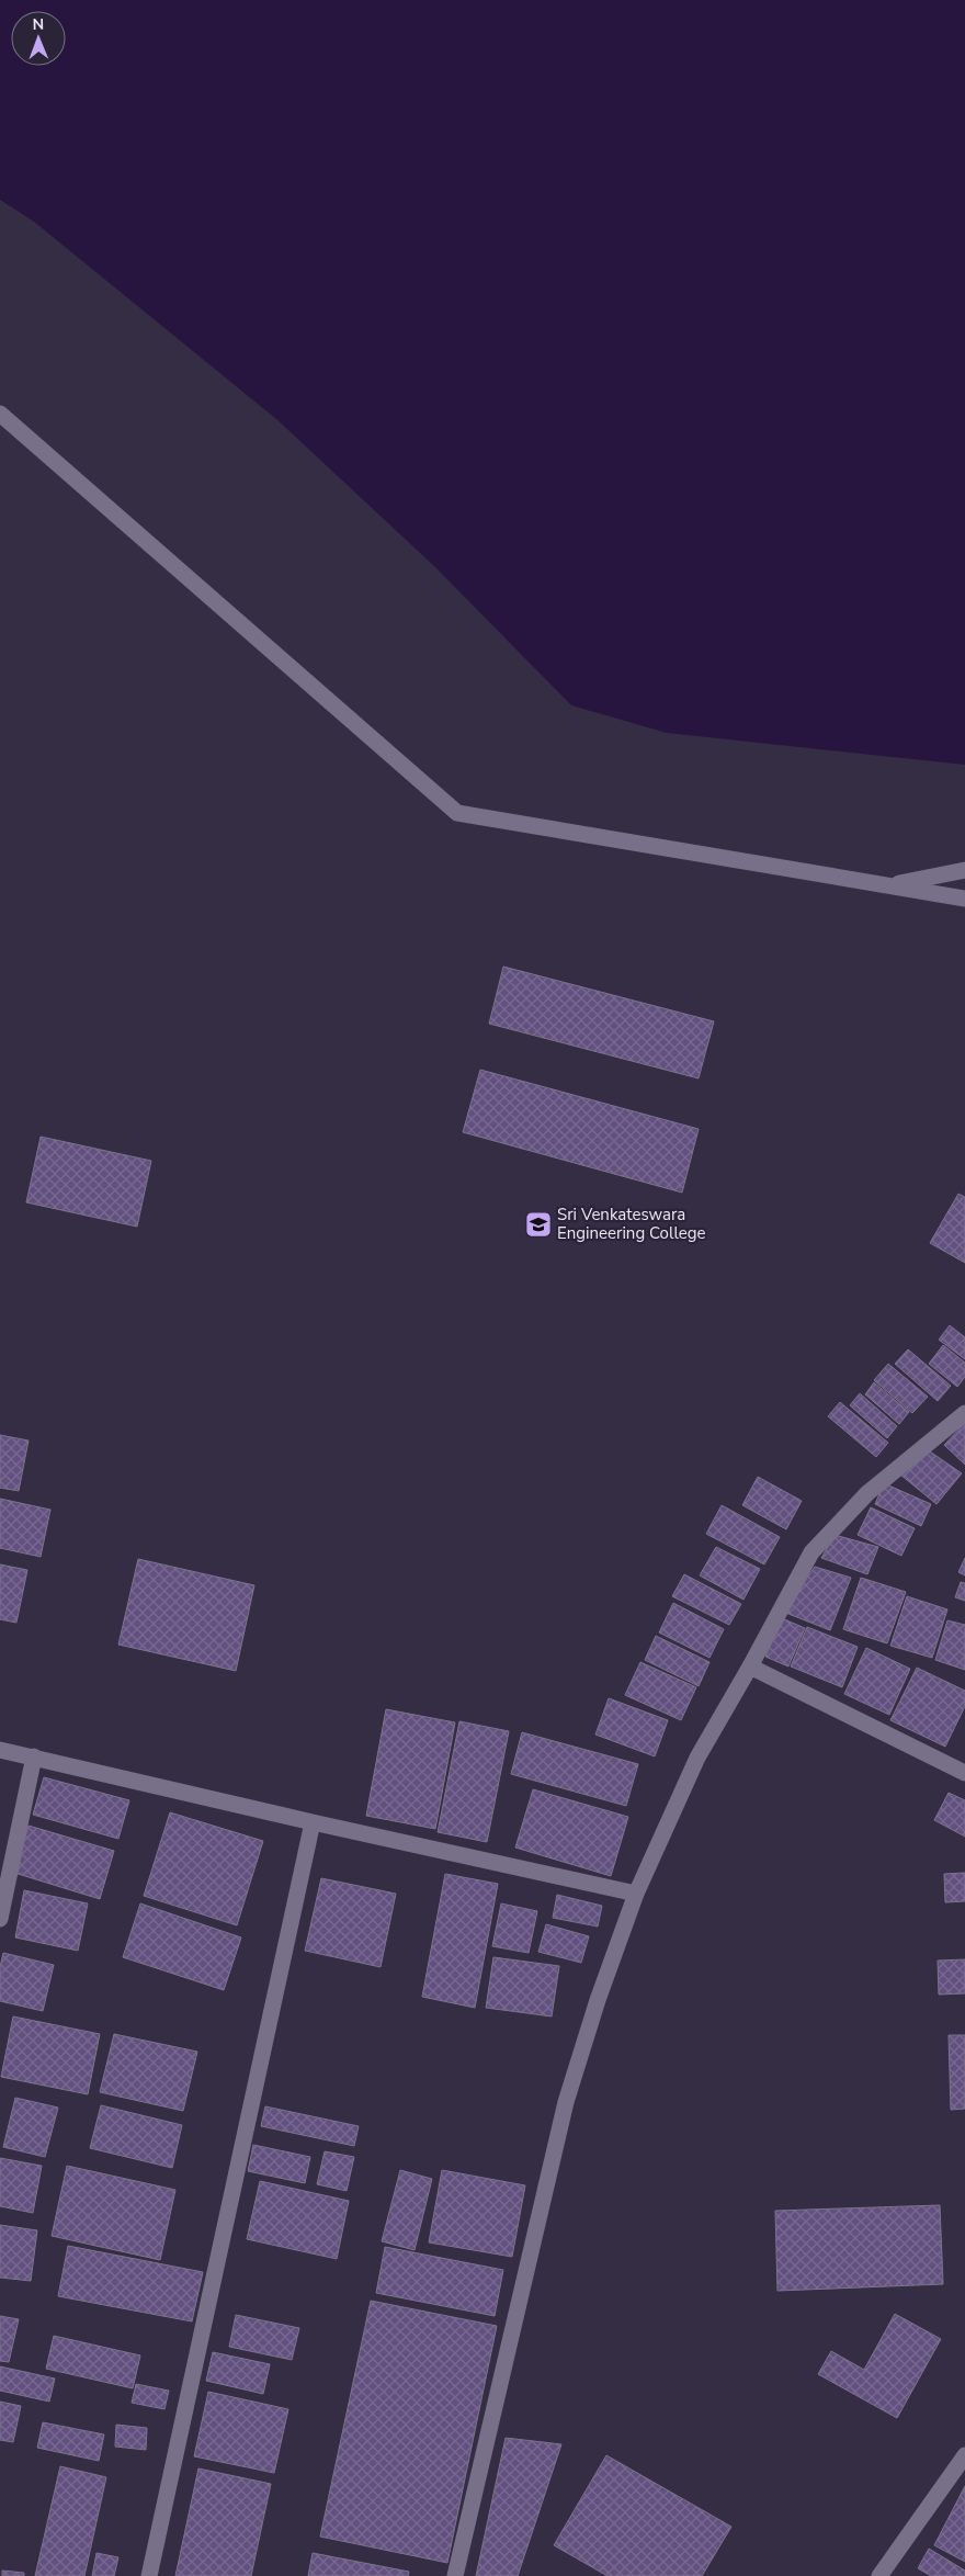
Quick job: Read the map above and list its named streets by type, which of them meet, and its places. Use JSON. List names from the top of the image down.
{
  "places": {
    "school or university": ["Sri Venkateswara Engineering College"]
  },
  "north": "top"
}
